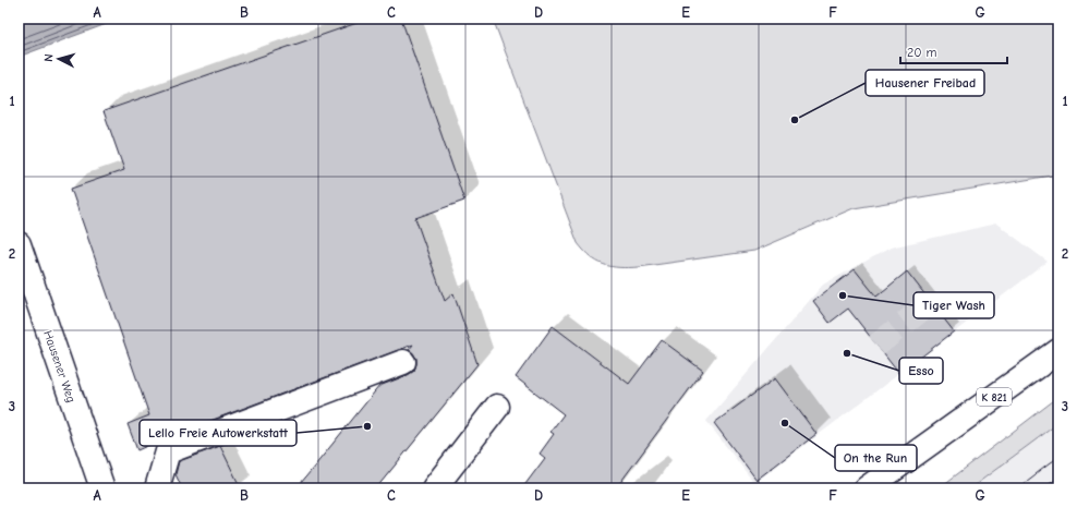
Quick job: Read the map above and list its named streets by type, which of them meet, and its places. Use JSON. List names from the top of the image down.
{
  "streets": {
    "main road": ["Hausener Weg", "K 821"]
  },
  "places": [
    "Hausener Freibad",
    "Tiger Wash",
    "Esso",
    "On the Run",
    "Lello Freie Autowerkstatt"
  ],
  "scale_bar": "20 m",
  "north": "left",
  "grid": {
    "columns": [
      "A",
      "B",
      "C",
      "D",
      "E",
      "F",
      "G"
    ],
    "rows": ["1", "2", "3"]
  }
}
